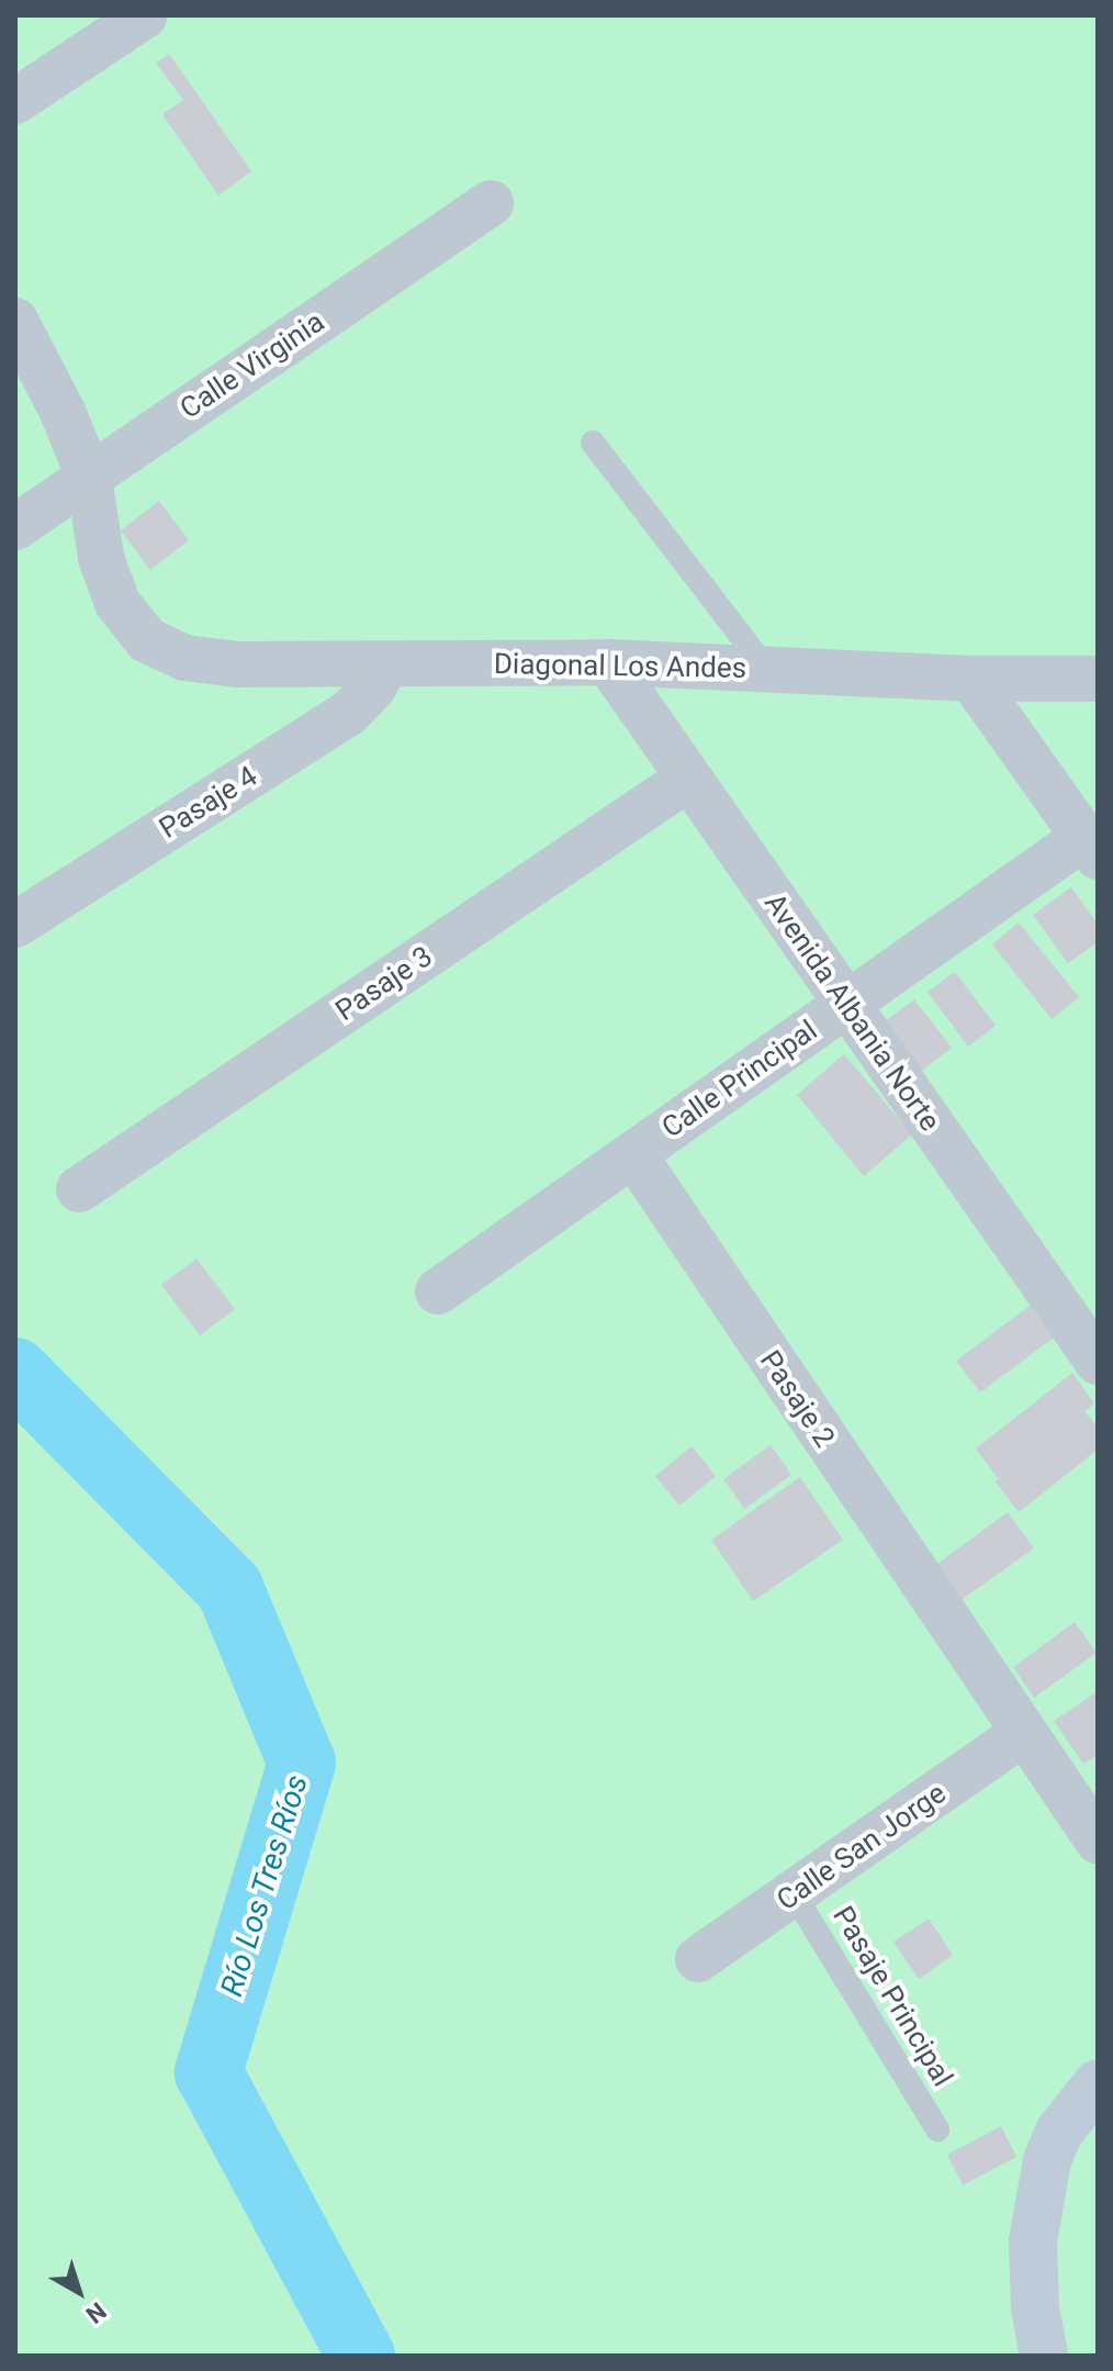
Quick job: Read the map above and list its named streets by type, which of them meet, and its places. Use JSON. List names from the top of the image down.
{
  "streets": {
    "street": [
      "Calle Virginia",
      "Diagonal Los Andes",
      "Pasaje 4",
      "Pasaje 3",
      "Avenida Albania Norte",
      "Calle Principal",
      "Pasaje 2",
      "Calle San Jorge"
    ],
    "lane": ["Pasaje Principal"]
  },
  "crossings": [
    ["Calle Virginia", "Diagonal Los Andes"],
    ["Diagonal Los Andes", "Pasaje 4"],
    ["Diagonal Los Andes", "Avenida Albania Norte"],
    ["Pasaje 3", "Avenida Albania Norte"],
    ["Avenida Albania Norte", "Calle Principal"],
    ["Calle Principal", "Pasaje 2"],
    ["Pasaje 2", "Calle San Jorge"],
    ["Calle San Jorge", "Pasaje Principal"]
  ],
  "water": ["Río Los Tres Ríos"],
  "north": "bottom right"
}
